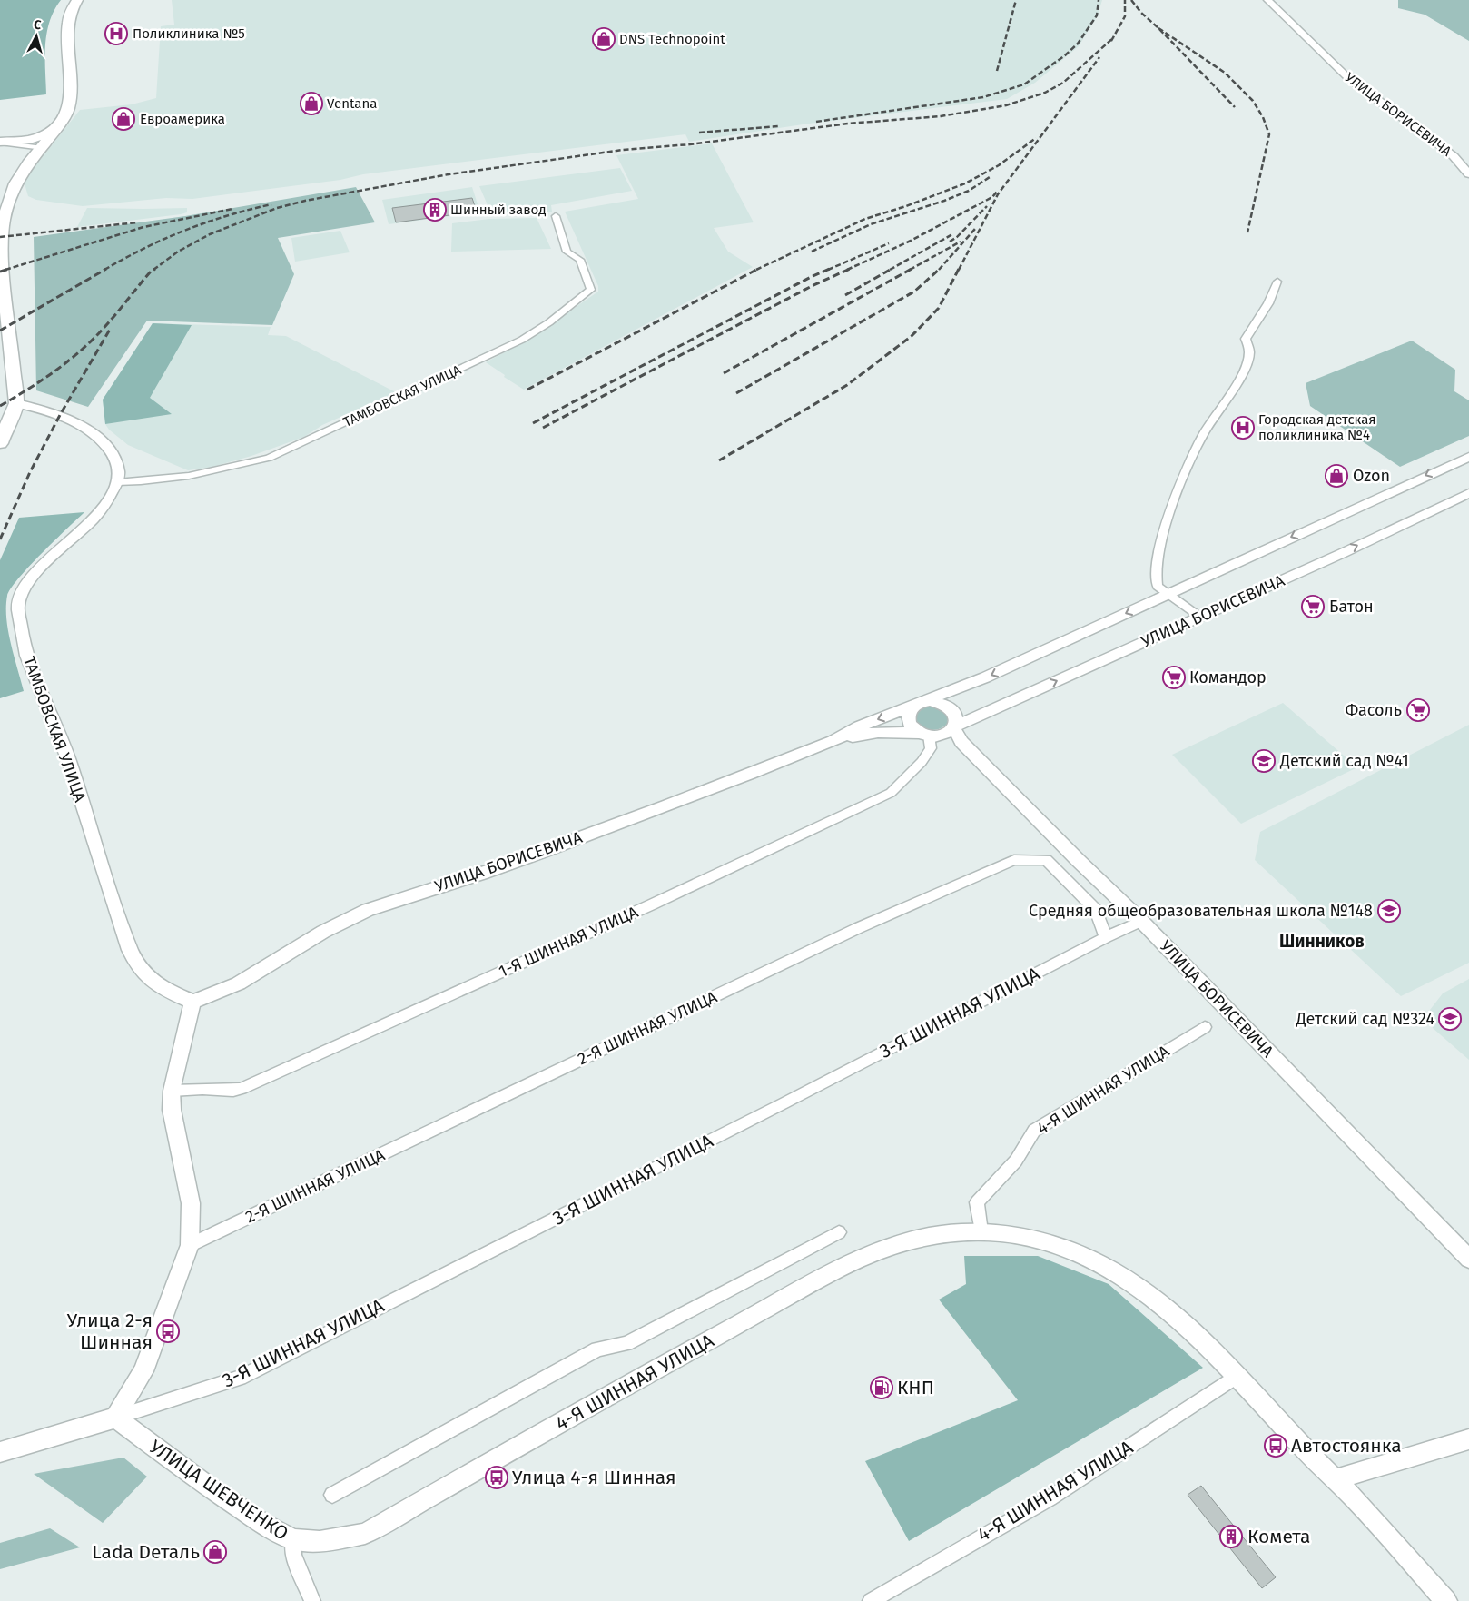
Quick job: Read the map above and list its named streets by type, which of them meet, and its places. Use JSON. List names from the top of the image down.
{
  "streets": {
    "street": [
      "УЛИЦА БОРИСЕВИЧА",
      "ТАМБОВСКАЯ УЛИЦА",
      "1-Я ШИННАЯ УЛИЦА",
      "3-Я ШИННАЯ УЛИЦА",
      "2-Я ШИННАЯ УЛИЦА",
      "4-Я ШИННАЯ УЛИЦА",
      "УЛИЦА ШЕВЧЕНКО"
    ]
  },
  "crossings": [
    ["УЛИЦА БОРИСЕВИЧА", "ТАМБОВСКАЯ УЛИЦА"],
    ["УЛИЦА БОРИСЕВИЧА", "1-Я ШИННАЯ УЛИЦА"],
    ["УЛИЦА БОРИСЕВИЧА", "3-Я ШИННАЯ УЛИЦА"],
    ["3-Я ШИННАЯ УЛИЦА", "2-Я ШИННАЯ УЛИЦА"],
    ["3-Я ШИННАЯ УЛИЦА", "УЛИЦА ШЕВЧЕНКО"],
    ["4-Я ШИННАЯ УЛИЦА", "УЛИЦА ШЕВЧЕНКО"]
  ],
  "districts": ["Шинников"],
  "places": {
    "hospital": ["Поликлиника №5", "Городская детская поликлиника №4"],
    "shop": [
      "DNS Technopoint",
      "Ventana",
      "Евроамерика",
      "Ozon",
      "Lada Dеталь"
    ],
    "building": ["Шинный завод", "Комета"],
    "supermarket": ["Батон", "Командор", "Фасоль"],
    "school or university": ["Детский сад №41", "Средняя общеобразовательная школа №148", "Детский сад №324"],
    "bus stop": ["Улица 2-я Шинная", "Автостоянка", "Улица 4-я Шинная"],
    "fuel station": ["КНП"]
  },
  "north": "top"
}
